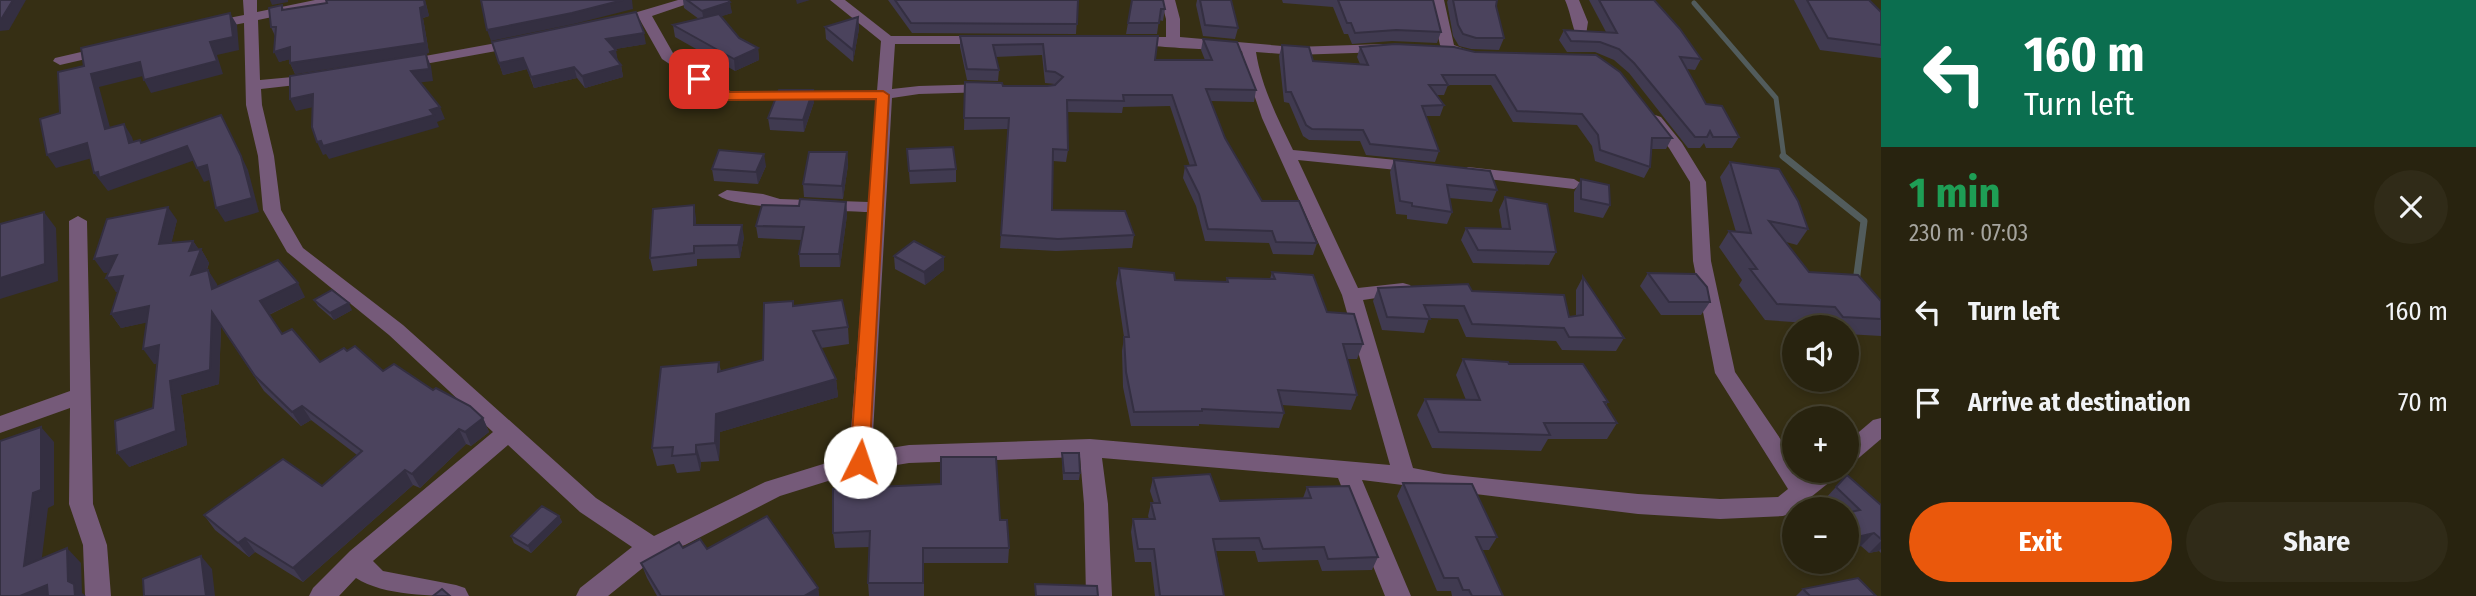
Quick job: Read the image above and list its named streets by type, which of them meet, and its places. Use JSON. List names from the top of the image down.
{
  "page": {
    "turn": ["160 m", "Turn left"],
    "heading": ["1 min", "230 m · 07:03"],
    "list": [
      {
        "name": "Turn left",
        "value": "160 m"
      },
      {
        "name": "Arrive at destination",
        "value": "70 m"
      }
    ],
    "map_buttons": ["+", "−"],
    "buttons": ["Exit", "Share"]
  }
}
